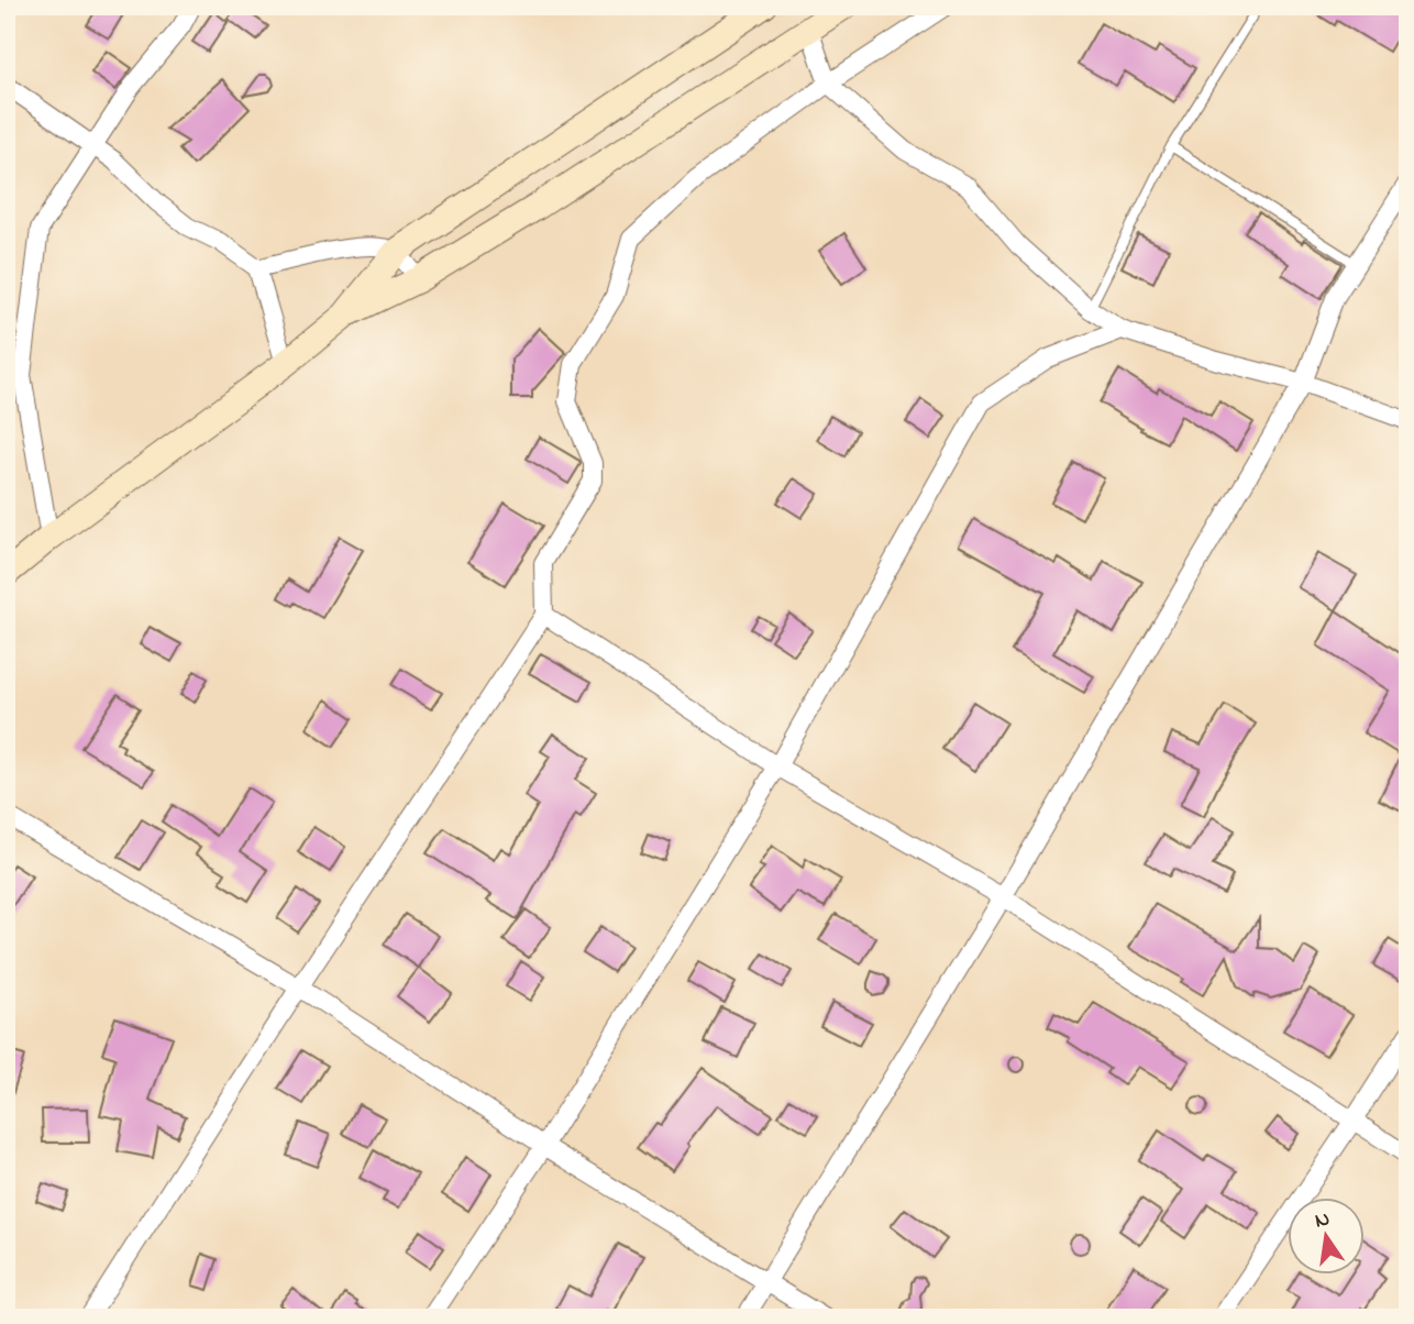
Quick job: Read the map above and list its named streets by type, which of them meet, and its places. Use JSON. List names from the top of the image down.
{
  "north": "top"
}
